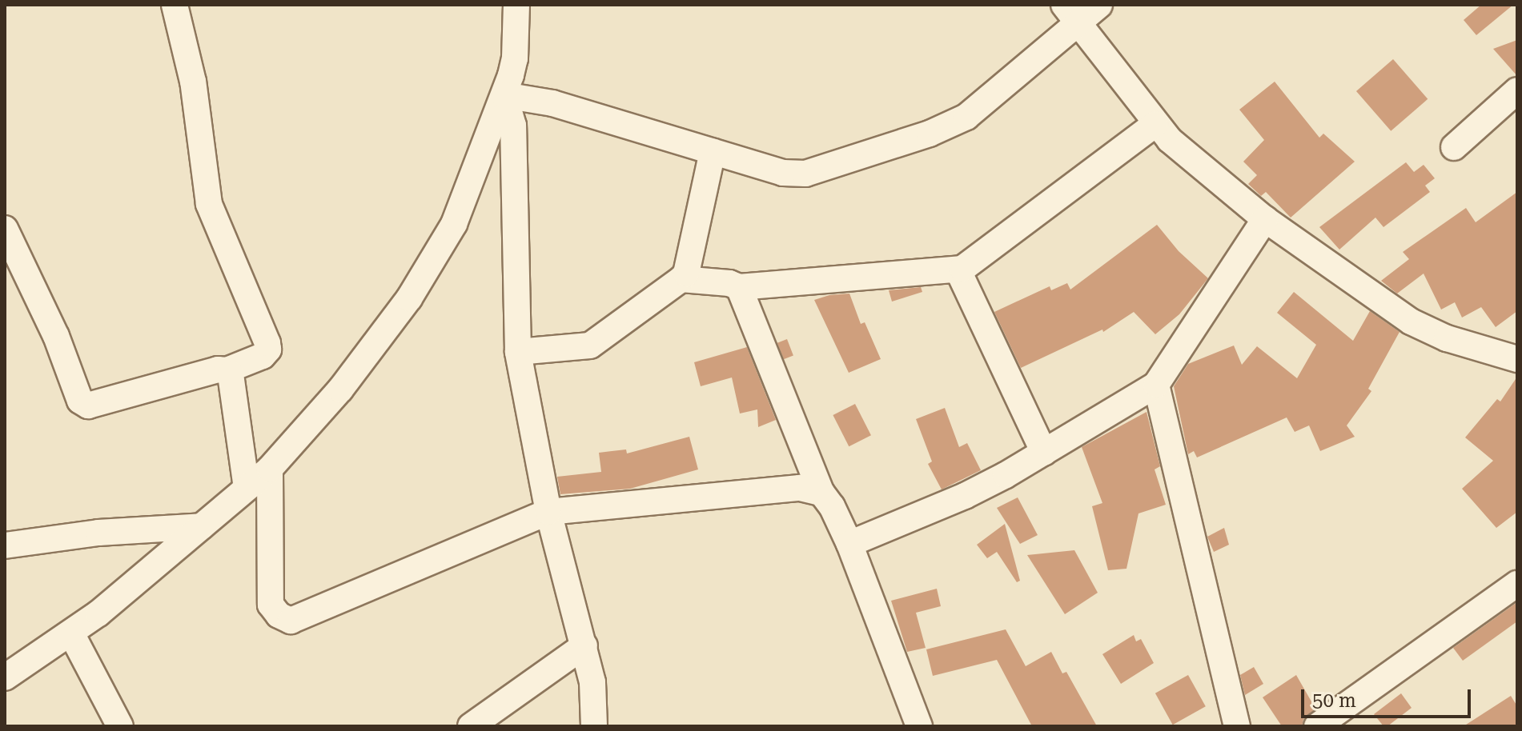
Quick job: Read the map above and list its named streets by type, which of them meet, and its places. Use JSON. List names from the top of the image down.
{
  "scale_bar": "50 m"
}
